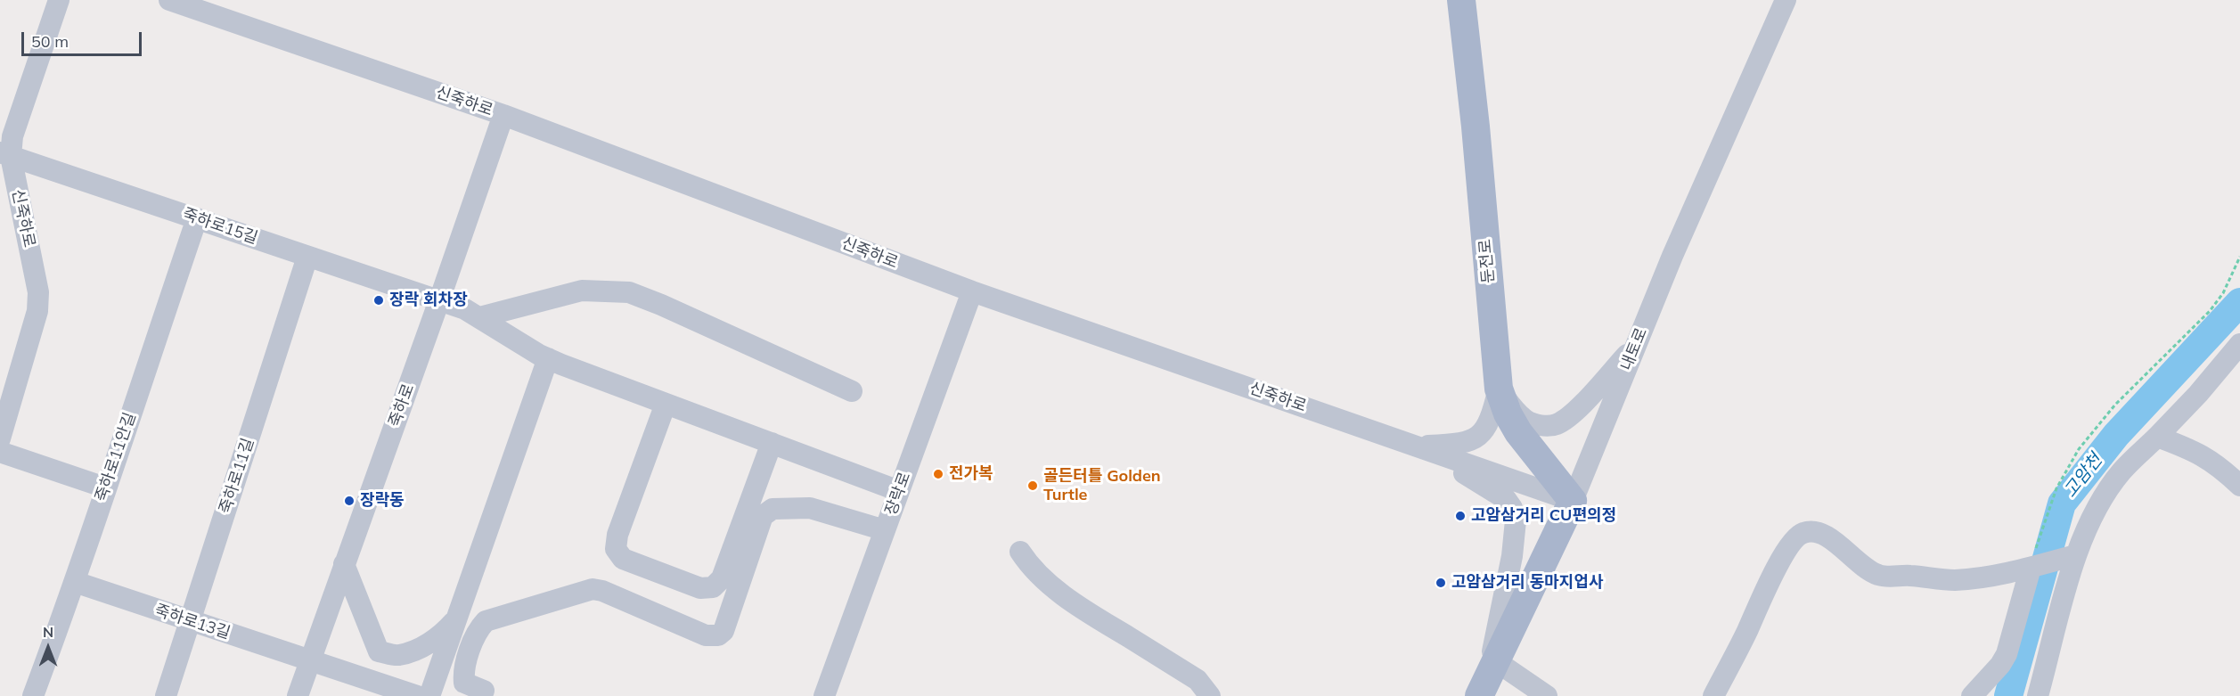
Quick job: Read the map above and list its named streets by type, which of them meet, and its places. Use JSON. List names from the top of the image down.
{
  "streets": {
    "main road": ["둔전로", "내토로"],
    "street": [
      "신죽하로",
      "죽하로15길",
      "죽하로",
      "죽하로11안길",
      "죽하로11길",
      "장락로",
      "죽하로13길"
    ]
  },
  "crossings": [
    ["신죽하로", "죽하로15길"],
    ["신죽하로", "둔전로"],
    ["신죽하로", "내토로"],
    ["신죽하로", "죽하로"],
    ["신죽하로", "장락로"],
    ["죽하로15길", "죽하로"],
    ["죽하로15길", "죽하로11안길"],
    ["죽하로15길", "죽하로11길"],
    ["죽하로15길", "장락로"],
    ["둔전로", "내토로"],
    ["죽하로", "죽하로13길"],
    ["죽하로11안길", "죽하로13길"],
    ["죽하로11길", "죽하로13길"]
  ],
  "water": ["고암천"],
  "places": [
    "장락 회차장",
    "전가복",
    "골든터틀 Golden Turtle",
    "장락동",
    "고암삼거리 CU편의정",
    "고암삼거리 동마지업사"
  ],
  "scale_bar": "50 m",
  "north": "top"
}
